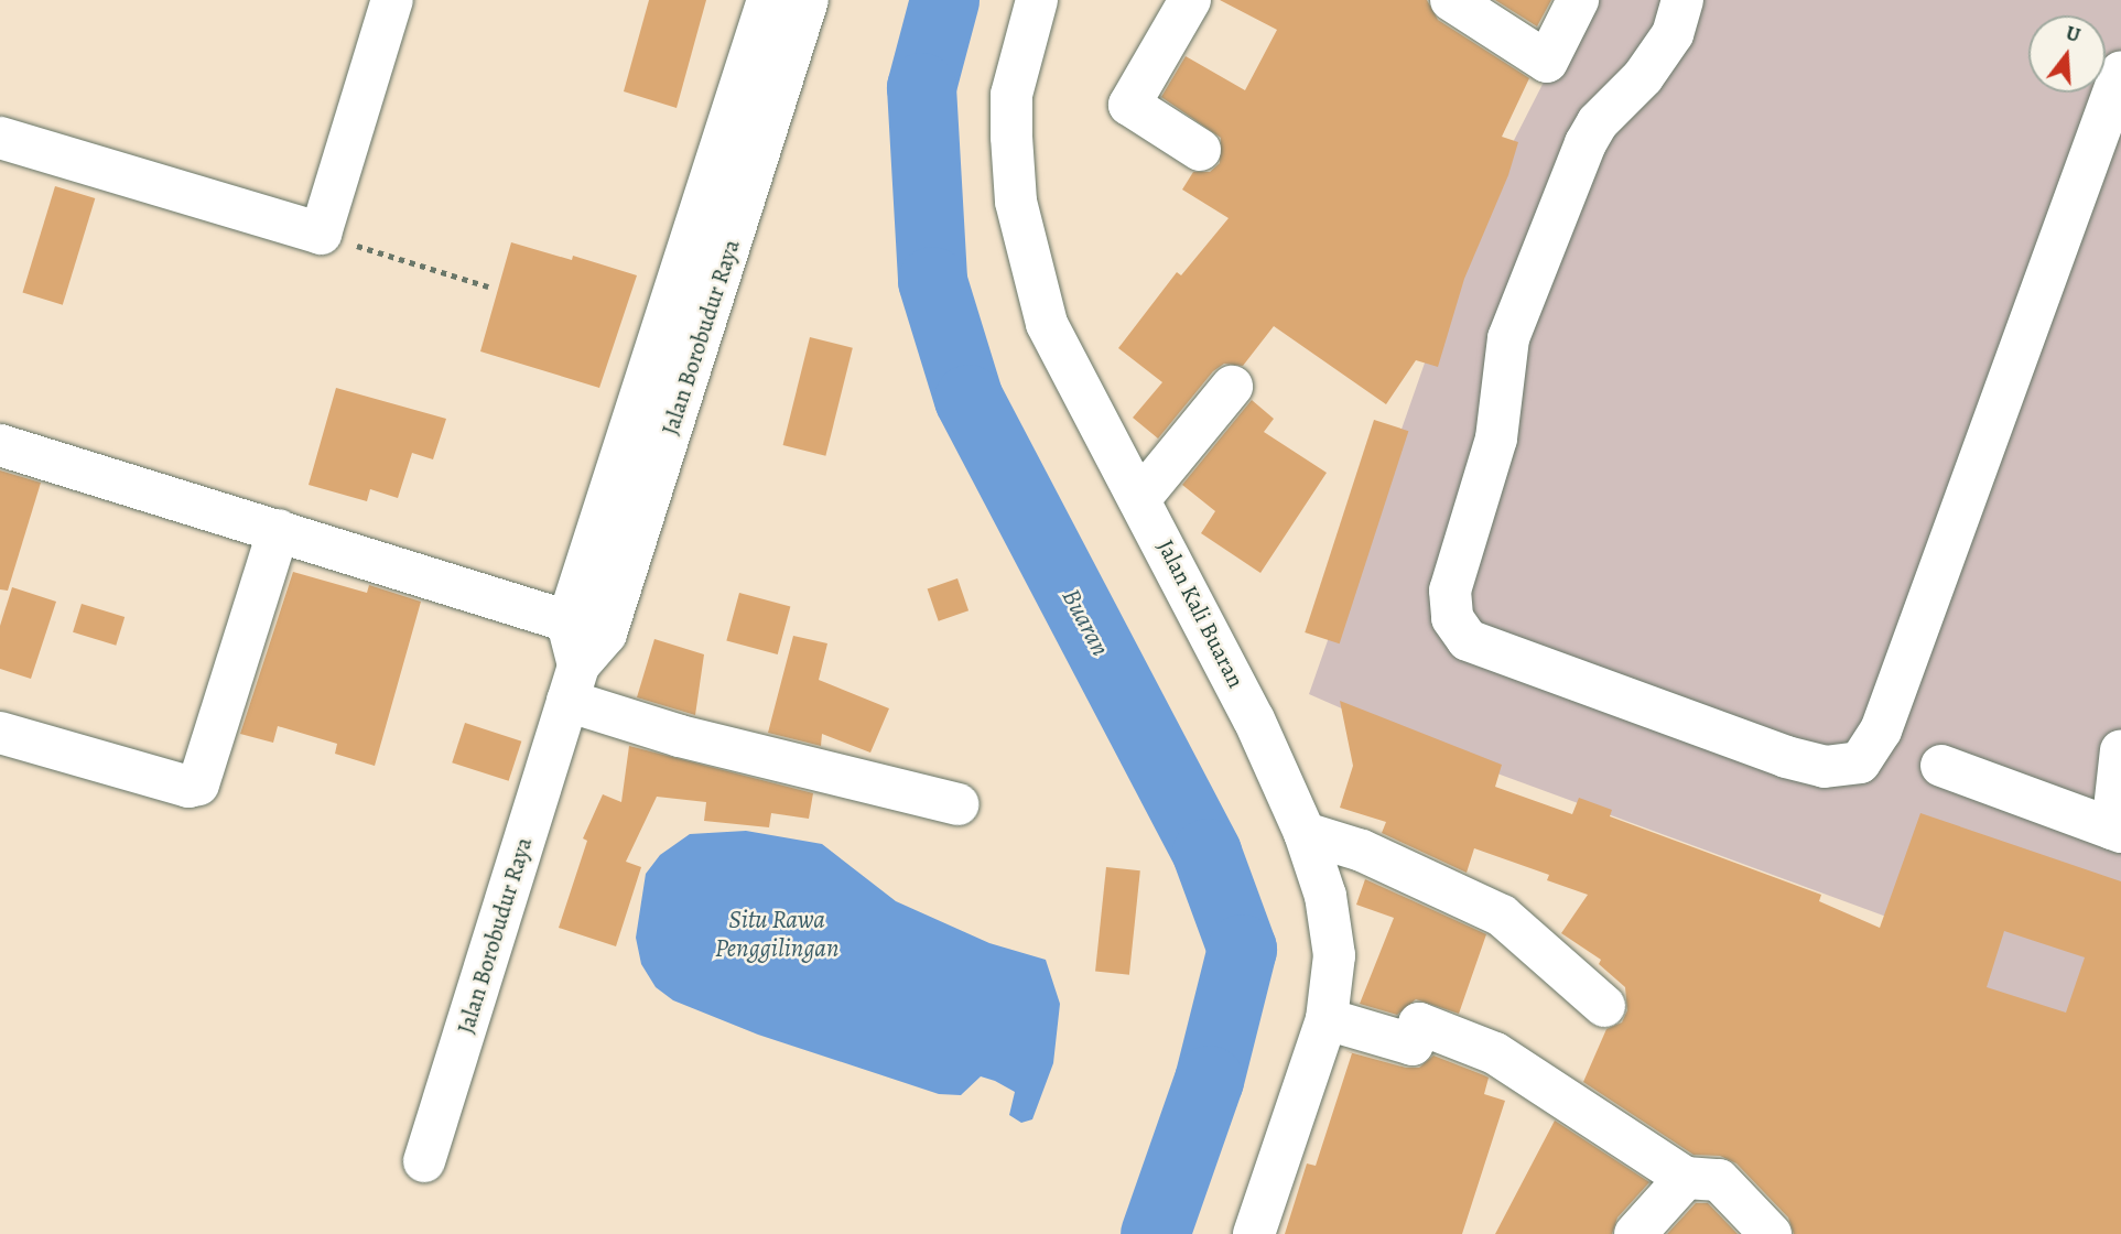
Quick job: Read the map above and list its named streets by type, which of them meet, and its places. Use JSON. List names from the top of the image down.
{
  "streets": {
    "street": ["Jalan Borobudur Raya", "Jalan Kali Buaran"]
  },
  "water": ["Buaran", "Situ Rawa Penggilingan"],
  "north": "top"
}
